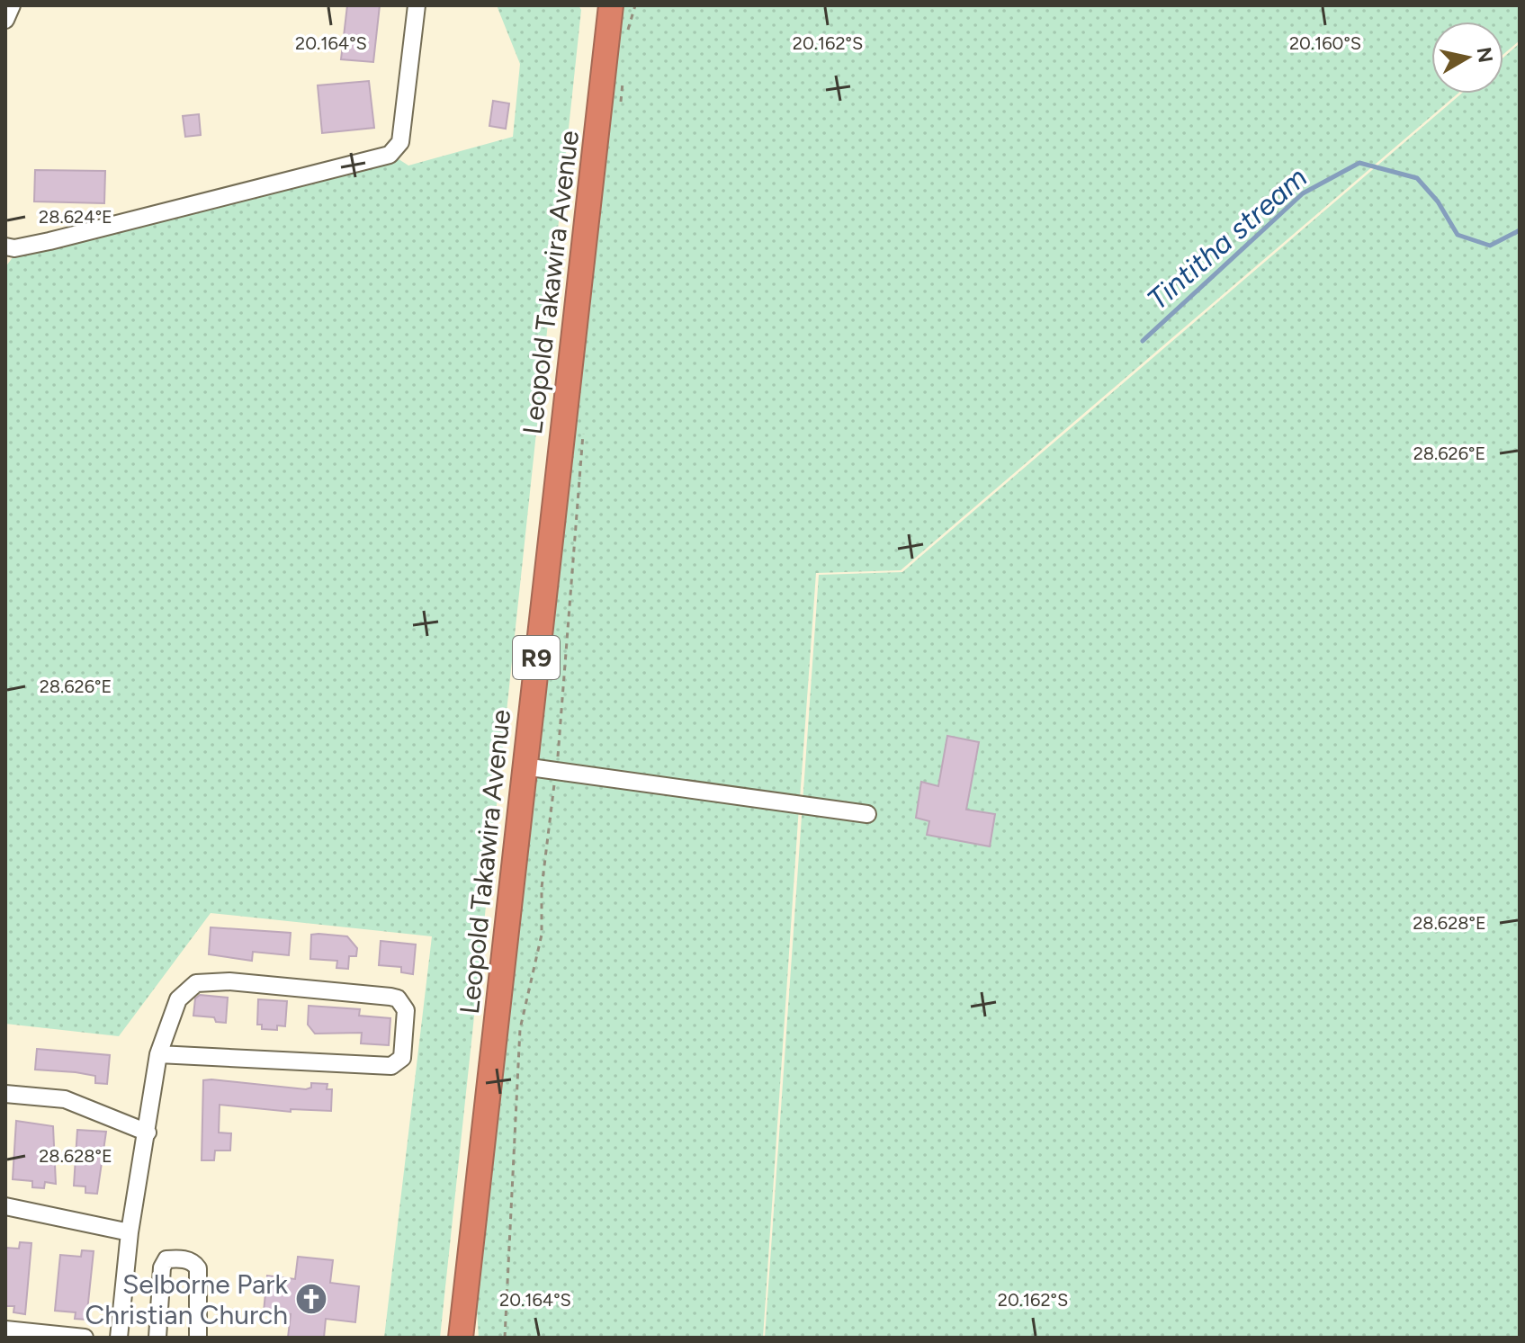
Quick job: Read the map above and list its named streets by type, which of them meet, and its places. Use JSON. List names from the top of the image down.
{
  "streets": {
    "highway": ["Leopold Takawira Avenue", "R9"]
  },
  "water": ["Tintitha stream"],
  "places": {
    "church": ["Selborne Park Christian Church"]
  },
  "north": "right",
  "coordinates": [
    "20.160°S",
    "20.164°S",
    "20.162°S",
    "28.624°E",
    "28.626°E",
    "28.628°E"
  ]
}
